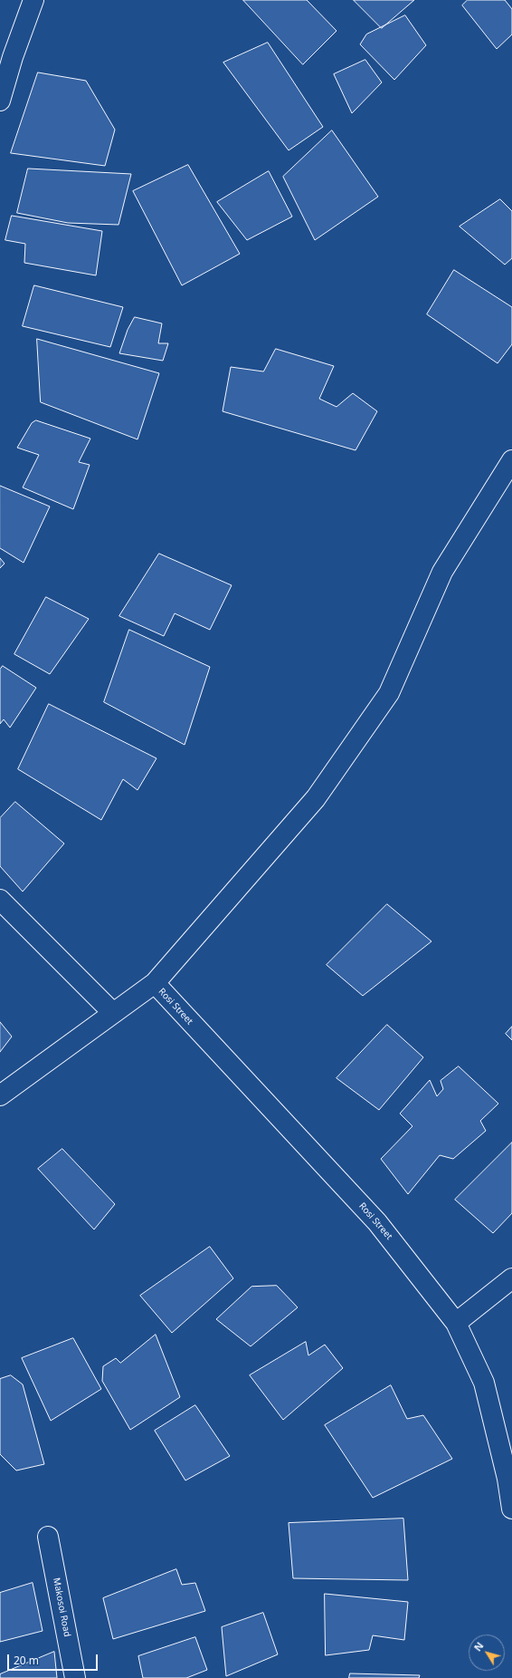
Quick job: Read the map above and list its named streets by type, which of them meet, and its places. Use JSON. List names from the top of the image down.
{
  "streets": {
    "street": ["Rosi Street", "Makosoi Road"]
  },
  "scale_bar": "20 m",
  "north": "top left"
}
